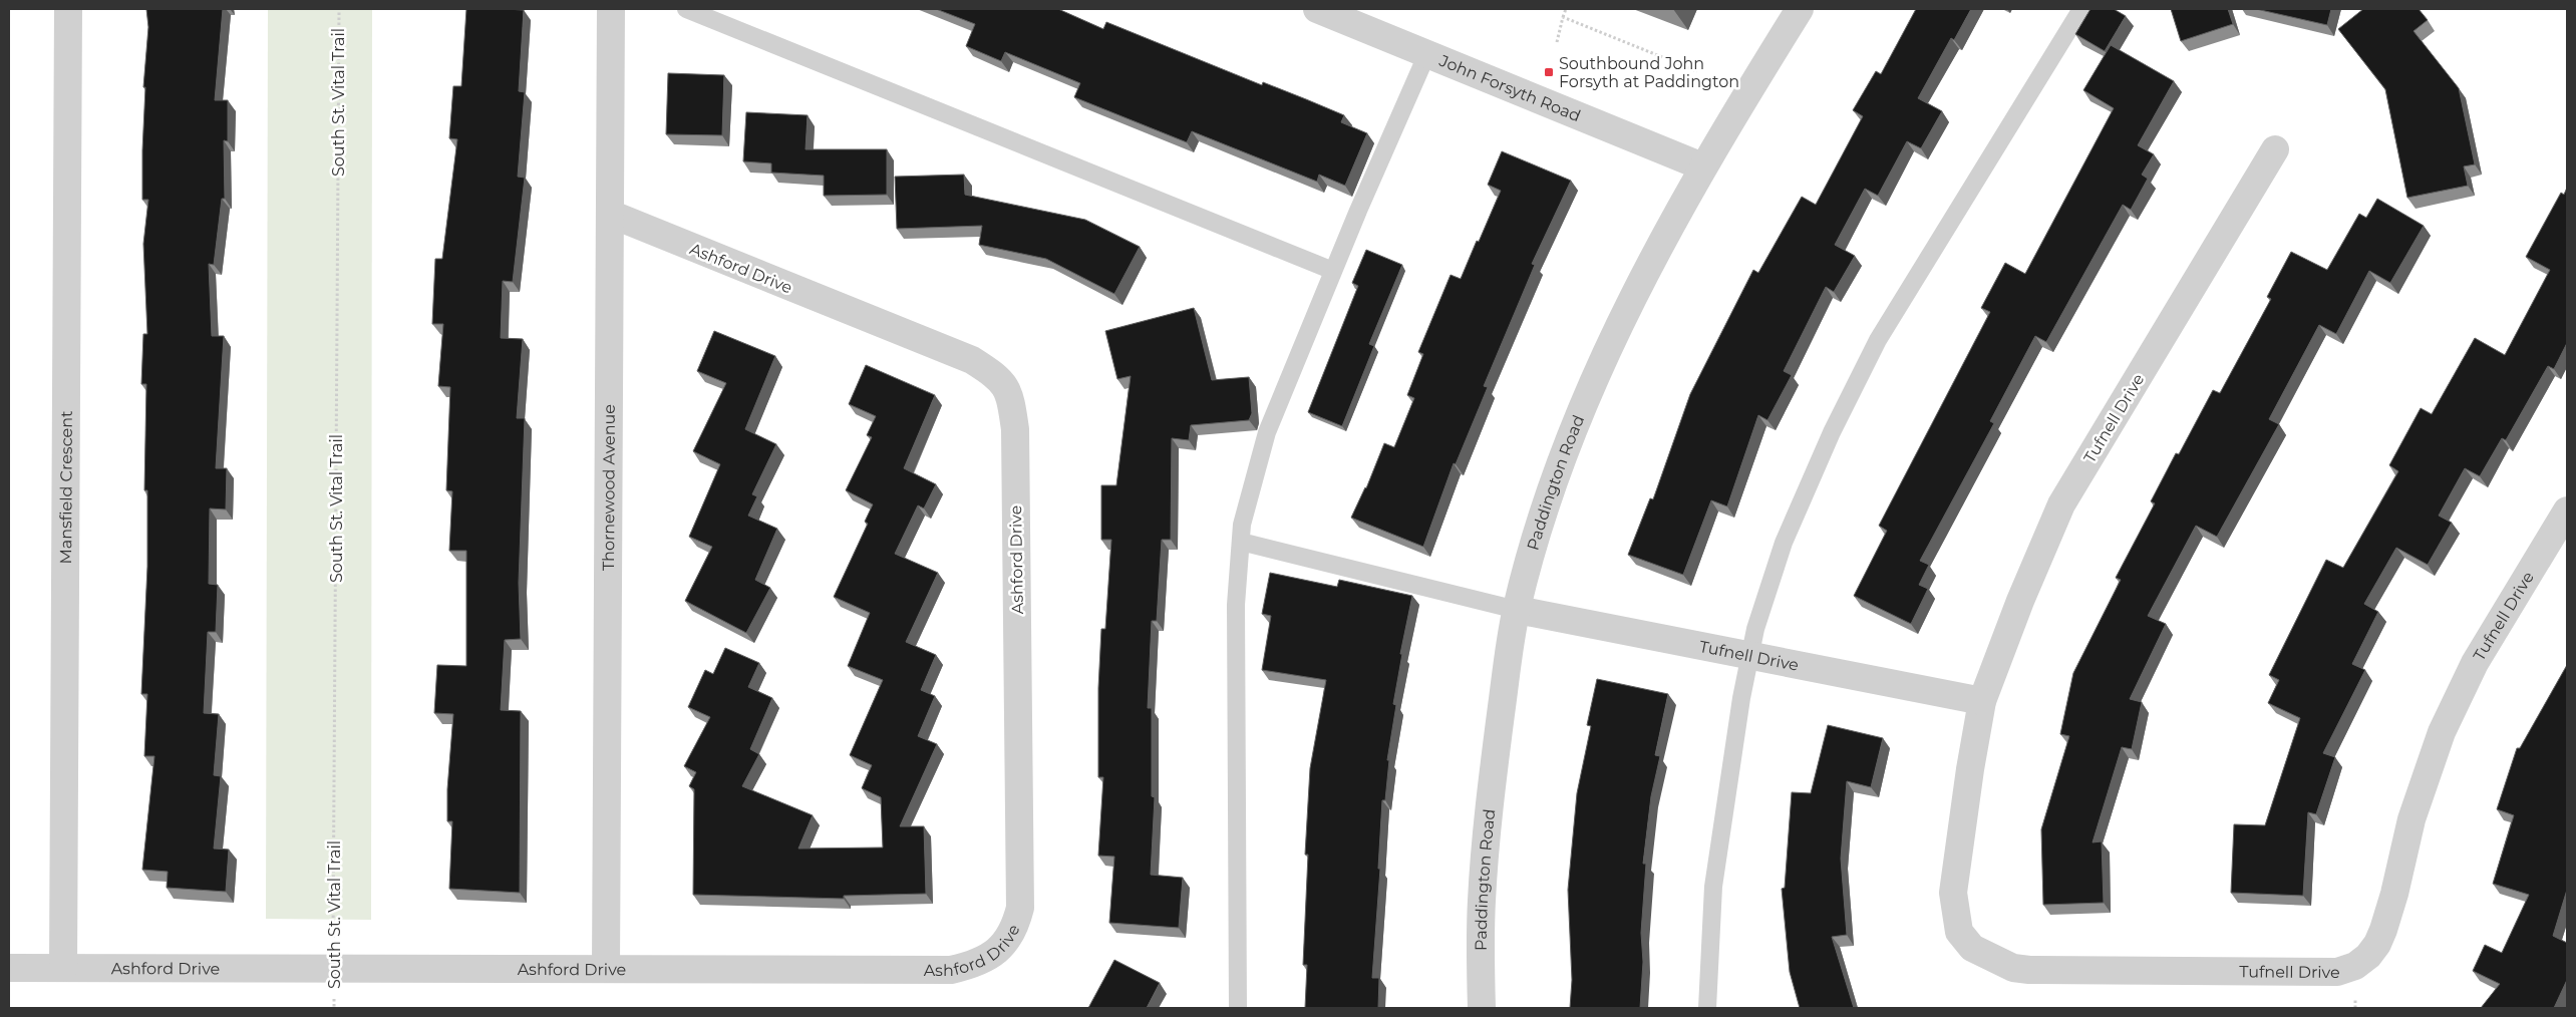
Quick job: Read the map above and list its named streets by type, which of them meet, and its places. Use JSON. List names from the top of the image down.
{
  "streets": {
    "street": [
      "John Forsyth Road",
      "Ashford Drive",
      "Tufnell Drive",
      "Paddington Road",
      "Mansfield Crescent",
      "Thornewood Avenue"
    ],
    "path": ["South St. Vital Trail"]
  },
  "crossings": [
    ["John Forsyth Road", "Paddington Road"],
    ["South St. Vital Trail", "Ashford Drive"],
    ["Ashford Drive", "Mansfield Crescent"],
    ["Ashford Drive", "Thornewood Avenue"],
    ["Tufnell Drive", "Paddington Road"]
  ],
  "places": {
    "transit": ["Southbound John Forsyth at Paddington"]
  }
}
